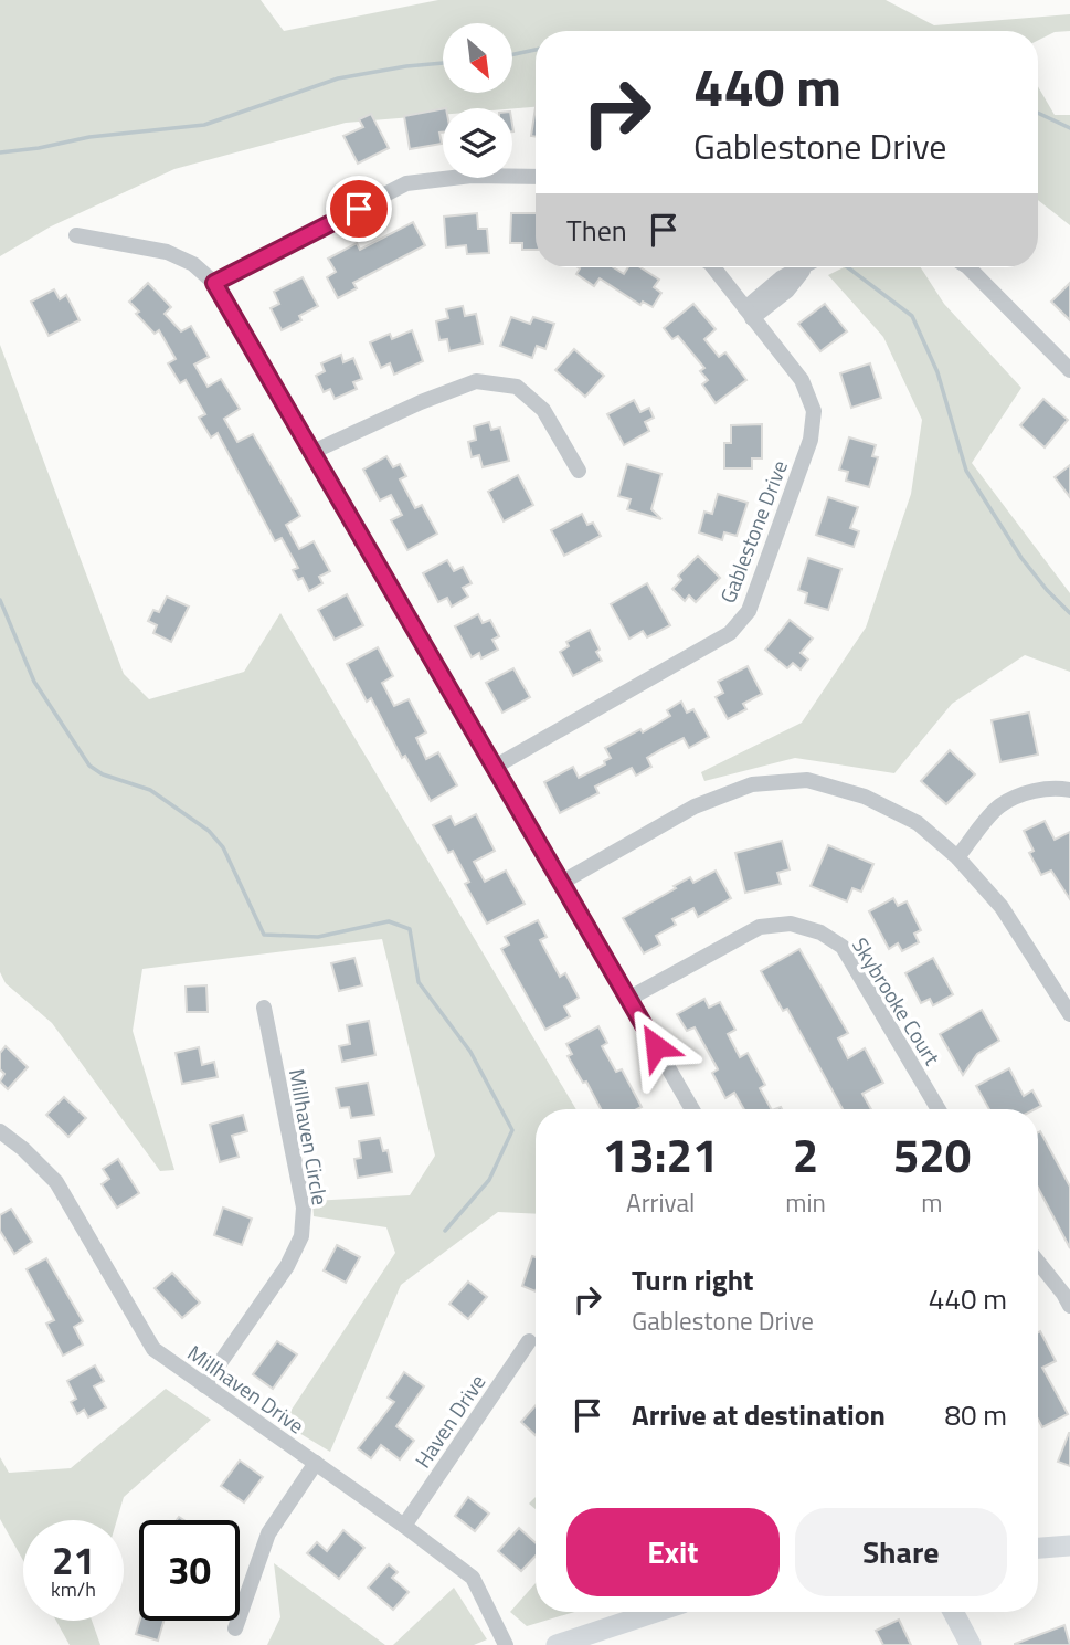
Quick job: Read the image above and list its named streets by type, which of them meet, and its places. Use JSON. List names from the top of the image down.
{
  "streets": {
    "street": [
      "Gablestone Drive",
      "Skybrooke Court",
      "Millhaven Circle",
      "Millhaven Drive",
      "Haven Drive"
    ]
  },
  "crossings": [
    ["Millhaven Circle", "Millhaven Drive"],
    ["Millhaven Drive", "Haven Drive"]
  ],
  "north": "bottom right",
  "page": {
    "turn": ["440 m", "Gablestone Drive"],
    "then": "Then",
    "eta": [
      "13:21",
      "Arrival",
      "2",
      "min",
      "520",
      "m"
    ],
    "list": [
      {
        "name": "Turn right",
        "note": "Gablestone Drive",
        "value": "440 m"
      },
      {
        "name": "Arrive at destination",
        "value": "80 m"
      }
    ],
    "buttons": ["Exit", "Share"],
    "speed": "21 km/h",
    "limit": "30"
  }
}
